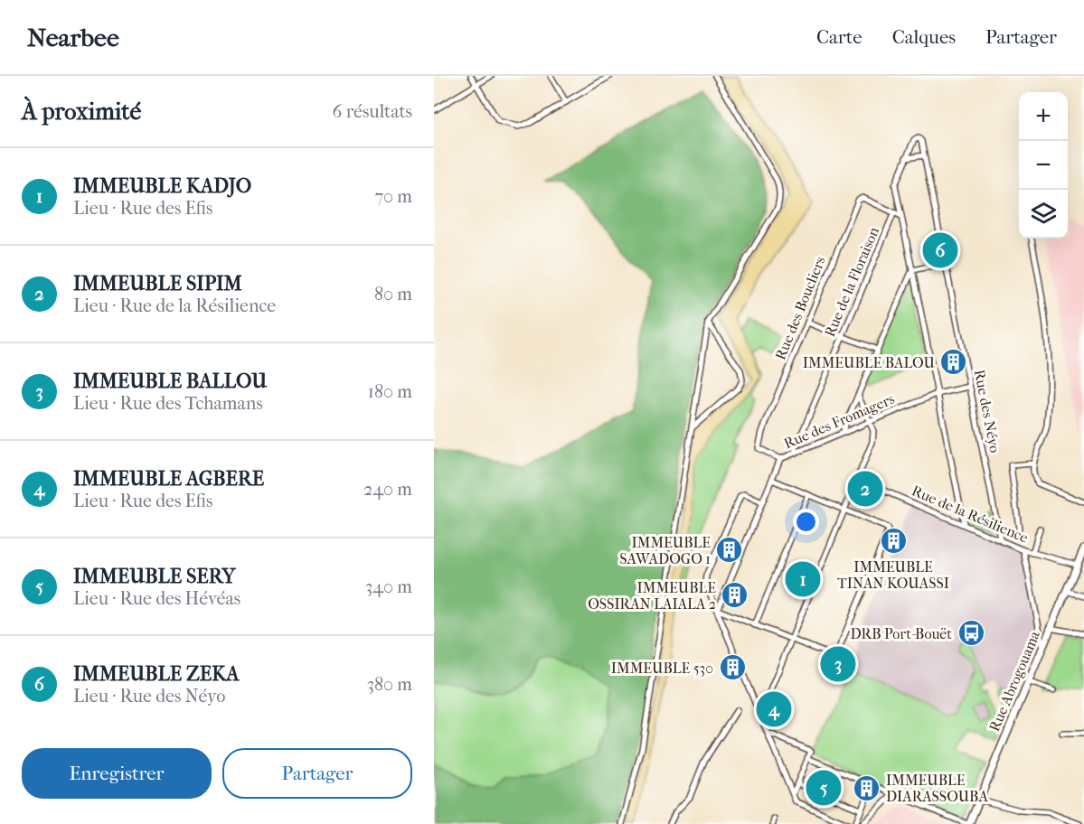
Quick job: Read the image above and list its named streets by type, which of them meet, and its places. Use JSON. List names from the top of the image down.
{
  "streets": {
    "street": [
      "Rue de la Floraison",
      "Rue des Boucliers",
      "Rue des Néyo",
      "Rue des Fromagers",
      "Rue de la Résilience",
      "Rue Abrogouama"
    ]
  },
  "crossings": [
    ["Rue de la Floraison", "Rue des Boucliers"],
    ["Rue de la Floraison", "Rue des Fromagers"],
    ["Rue des Boucliers", "Rue des Fromagers"],
    ["Rue des Néyo", "Rue des Fromagers"],
    ["Rue des Néyo", "Rue de la Résilience"],
    ["Rue de la Résilience", "Rue Abrogouama"]
  ],
  "places": {
    "building": [
      "IMMEUBLE BALOU",
      "IMMEUBLE TINAN KOUASSI",
      "IMMEUBLE SAWADOGO 1",
      "IMMEUBLE OSSIRAN LAIALA 2",
      "IMMEUBLE 530",
      "IMMEUBLE DIARASSOUBA"
    ],
    "bus stop": ["DRB Port-Bouët"]
  },
  "page": {
    "header": "Nearbee",
    "nav": ["Carte", "Calques", "Partager"],
    "heading": ["À proximité", "6 résultats"],
    "map_buttons": ["+", "−"],
    "list": [
      {
        "mark": "1",
        "name": "IMMEUBLE KADJO",
        "note": "Lieu · Rue des Efis",
        "value": "70 m"
      },
      {
        "mark": "2",
        "name": "IMMEUBLE SIPIM",
        "note": "Lieu · Rue de la Résilience",
        "value": "80 m"
      },
      {
        "mark": "3",
        "name": "IMMEUBLE BALLOU",
        "note": "Lieu · Rue des Tchamans",
        "value": "180 m"
      },
      {
        "mark": "4",
        "name": "IMMEUBLE AGBERE",
        "note": "Lieu · Rue des Efis",
        "value": "240 m"
      },
      {
        "mark": "5",
        "name": "IMMEUBLE SERY",
        "note": "Lieu · Rue des Hévéas",
        "value": "340 m"
      },
      {
        "mark": "6",
        "name": "IMMEUBLE ZEKA",
        "note": "Lieu · Rue des Néyo",
        "value": "380 m"
      }
    ],
    "pins": [
      "6",
      "2",
      "1",
      "3",
      "4",
      "5"
    ],
    "buttons": ["Enregistrer", "Partager"]
  }
}
